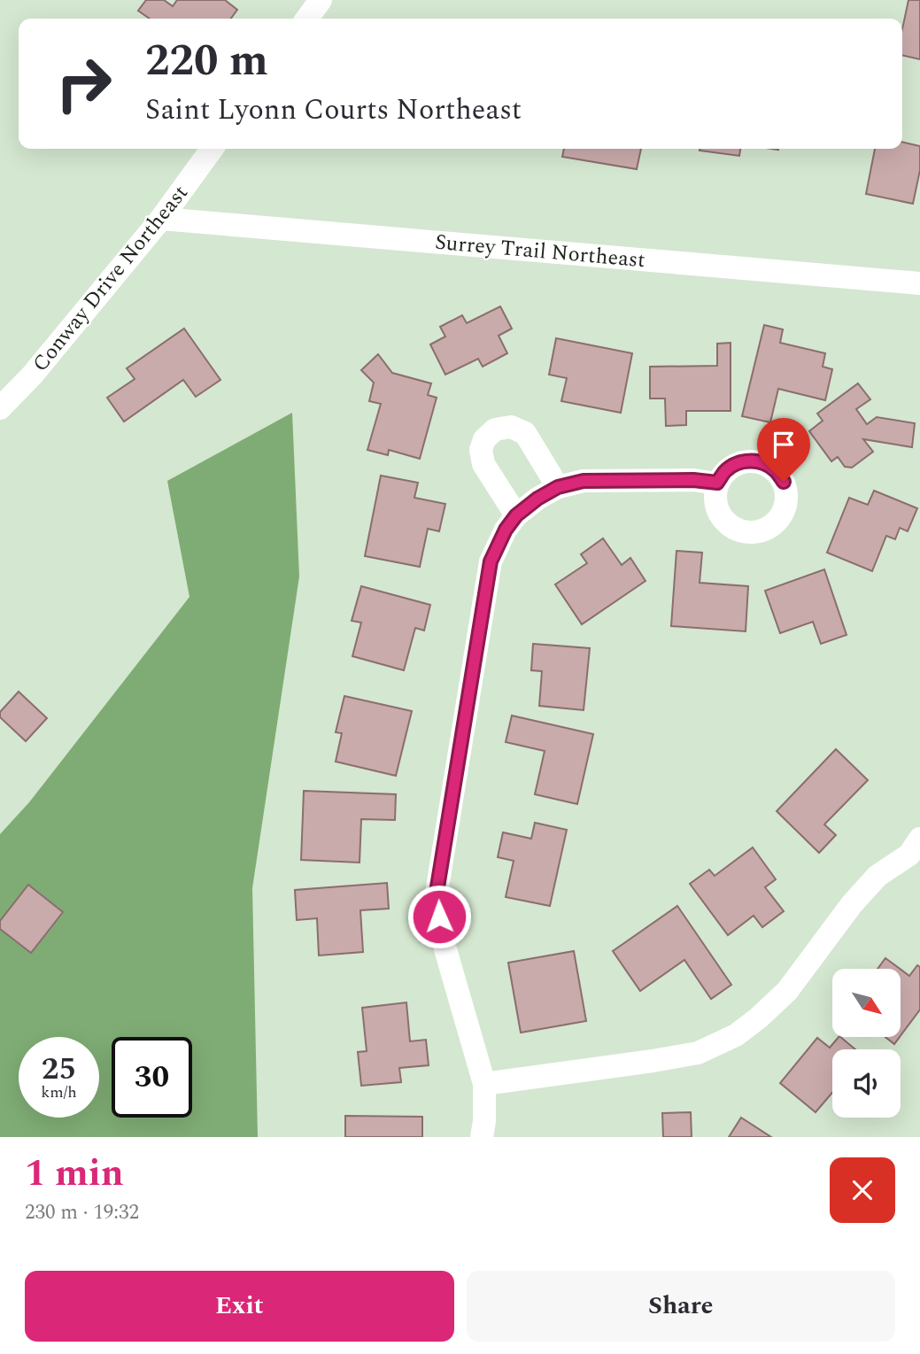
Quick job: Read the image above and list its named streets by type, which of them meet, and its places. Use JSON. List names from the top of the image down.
{
  "streets": {
    "street": ["Surrey Trail Northeast", "Conway Drive Northeast"]
  },
  "crossings": [
    ["Surrey Trail Northeast", "Conway Drive Northeast"]
  ],
  "north": "bottom right",
  "page": {
    "turn": ["220 m", "Saint Lyonn Courts Northeast"],
    "speed": "25 km/h",
    "limit": "30",
    "heading": ["1 min", "230 m · 19:32"],
    "buttons": ["Exit", "Share"]
  }
}
